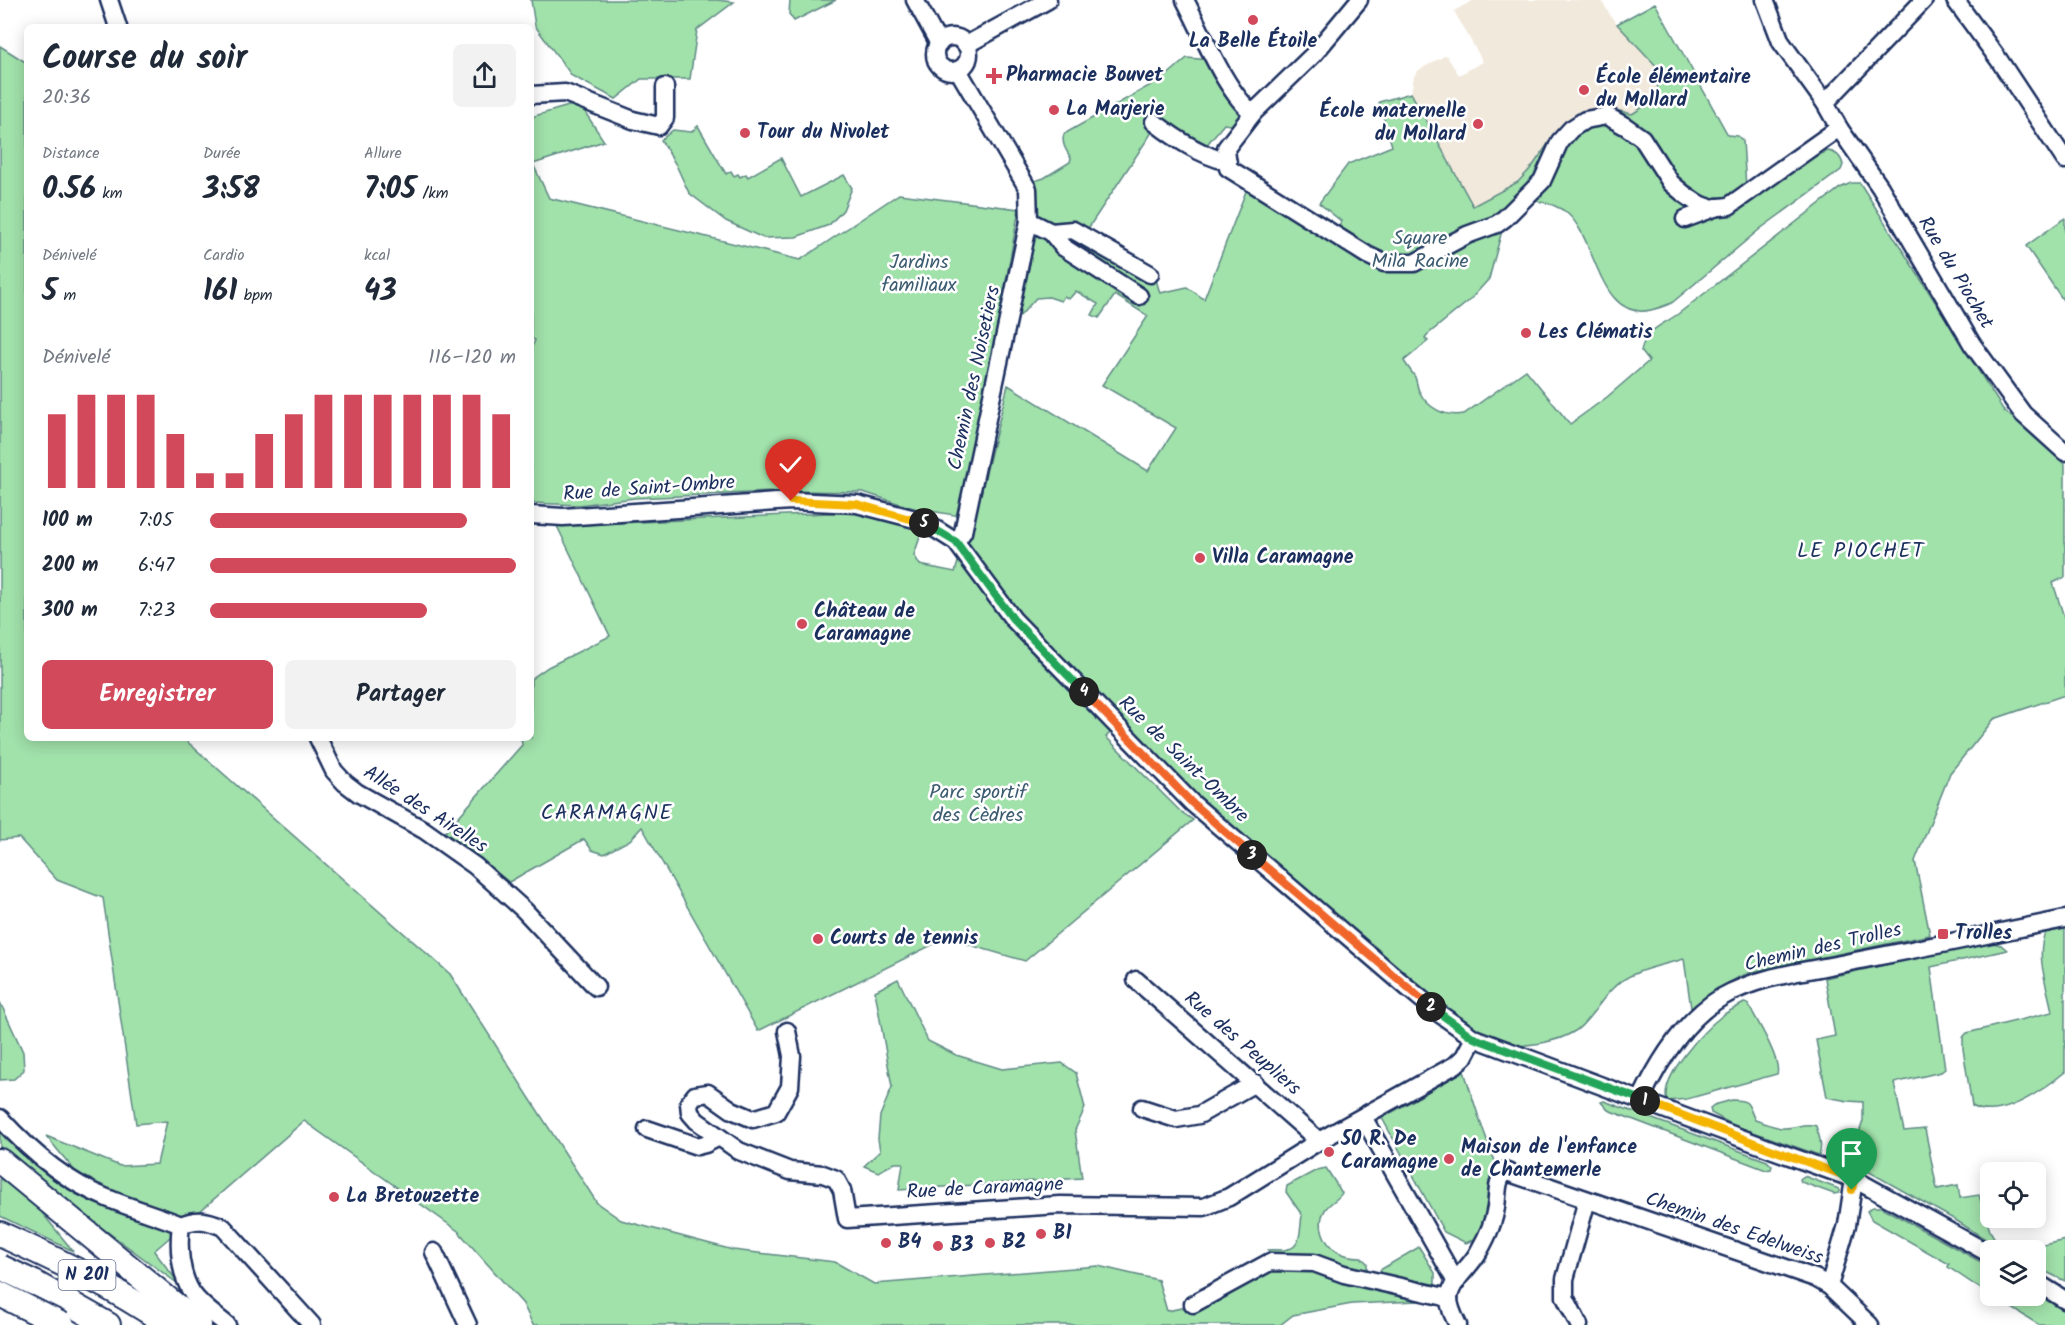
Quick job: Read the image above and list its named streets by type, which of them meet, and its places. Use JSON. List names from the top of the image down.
{
  "streets": {
    "highway": ["N 201"],
    "street": [
      "Rue du Piochet",
      "Chemin des Noisetiers",
      "Rue de Saint-Ombre",
      "Allée des Airelles",
      "Chemin des Trolles",
      "Rue des Peupliers",
      "Rue de Caramagne",
      "Chemin des Edelweiss"
    ]
  },
  "crossings": [
    ["Chemin des Noisetiers", "Rue de Saint-Ombre"],
    ["Rue de Saint-Ombre", "Chemin des Trolles"],
    ["Rue de Saint-Ombre", "Rue de Caramagne"],
    ["Rue des Peupliers", "Rue de Caramagne"]
  ],
  "districts": ["LE PIOCHET", "CARAMAGNE"],
  "parks": ["Square Mila Racine", "Jardins familiaux", "Parc sportif des Cèdres"],
  "places": {
    "other": [
      "La Belle Étoile",
      "École élémentaire du Mollard",
      "La Marjerie",
      "École maternelle du Mollard",
      "Tour du Nivolet",
      "Les Clématis",
      "Villa Caramagne",
      "Château de Caramagne",
      "Courts de tennis",
      "50 R. De Caramagne",
      "Maison de l'enfance de Chantemerle",
      "La Bretouzette",
      "B1",
      "B4",
      "B2",
      "B3"
    ],
    "health": ["Pharmacie Bouvet"],
    "transit": ["Trolles"]
  },
  "page": {
    "heading": ["Course du soir", "20:36"],
    "stats": [
      ["Distance", "0.56 km"],
      ["Durée", "3:58"],
      ["Allure", "7:05 /km"],
      ["Dénivelé", "5 m"],
      ["Cardio", "161 bpm"],
      ["kcal", "43"]
    ],
    "chart": ["Dénivelé", "116–120 m"],
    "list": [
      {
        "name": "100 m",
        "note": "7:05"
      },
      {
        "name": "200 m",
        "note": "6:47"
      },
      {
        "name": "300 m",
        "note": "7:23"
      }
    ],
    "pins": [
      "5",
      "4",
      "3",
      "2",
      "1"
    ],
    "buttons": ["Enregistrer", "Partager"]
  }
}
